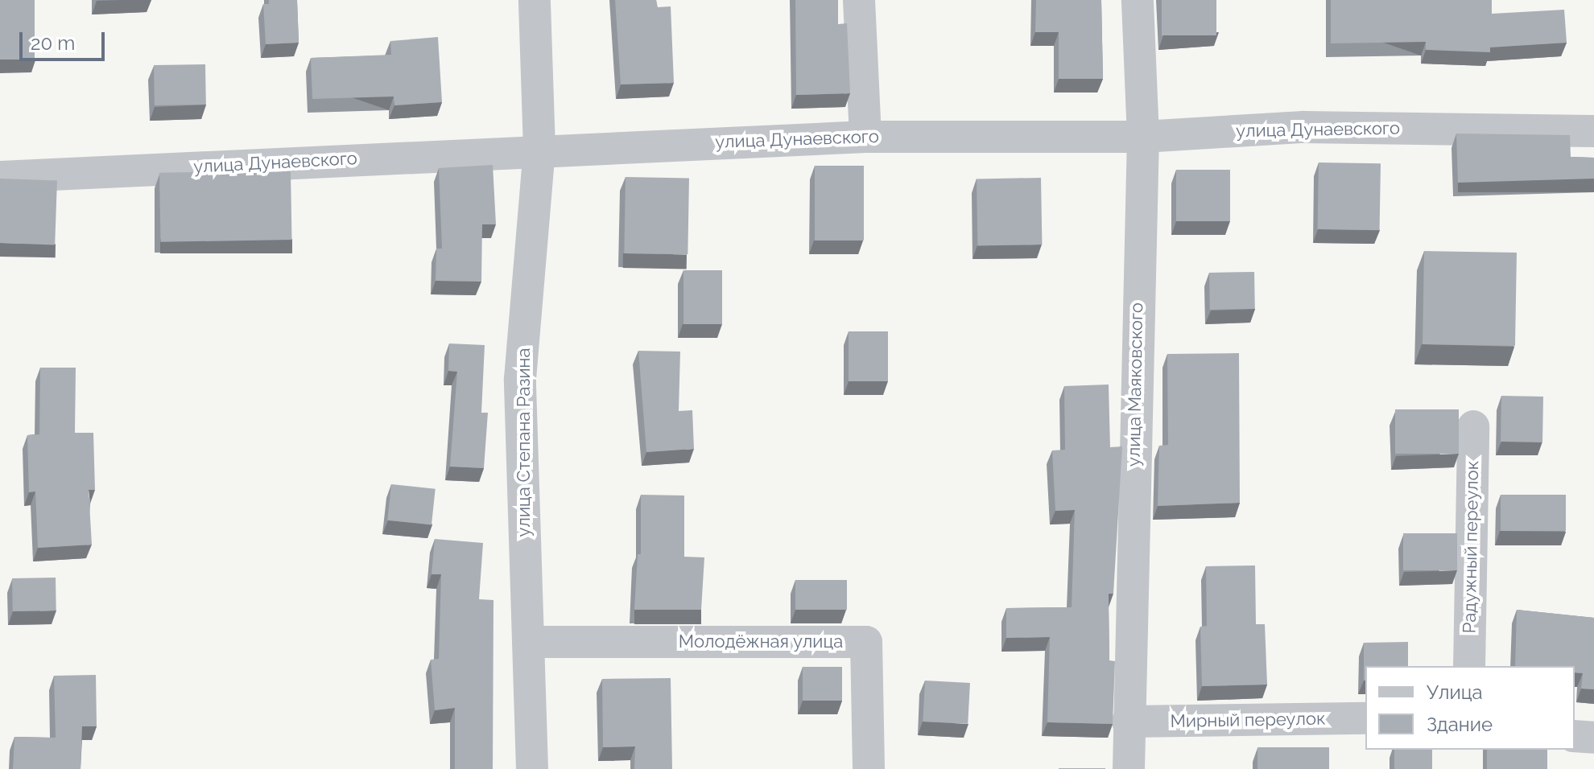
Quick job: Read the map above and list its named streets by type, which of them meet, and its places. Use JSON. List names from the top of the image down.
{
  "streets": {
    "street": [
      "улица Дунаевского",
      "улица Маяковского",
      "улица Степана Разина",
      "Радужный переулок",
      "Молодёжная улица",
      "Мирный переулок"
    ]
  },
  "crossings": [
    ["улица Дунаевского", "улица Маяковского"],
    ["улица Дунаевского", "улица Степана Разина"],
    ["улица Маяковского", "Мирный переулок"],
    ["улица Степана Разина", "Молодёжная улица"]
  ],
  "legend": ["Улица", "Здание"],
  "scale_bar": "20 m"
}
